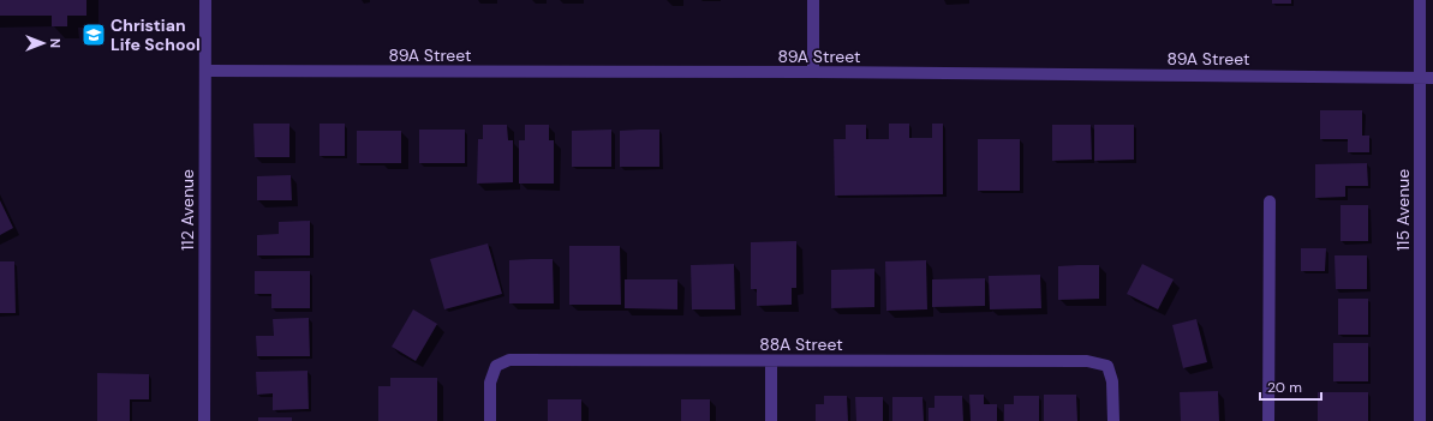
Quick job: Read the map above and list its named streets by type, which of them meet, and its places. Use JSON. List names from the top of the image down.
{
  "streets": {
    "street": [
      "89A Street",
      "112 Avenue",
      "115 Avenue",
      "88A Street"
    ]
  },
  "crossings": [
    ["89A Street", "112 Avenue"],
    ["89A Street", "115 Avenue"]
  ],
  "places": {
    "school or university": ["Christian Life School"]
  },
  "scale_bar": "20 m",
  "north": "right"
}
